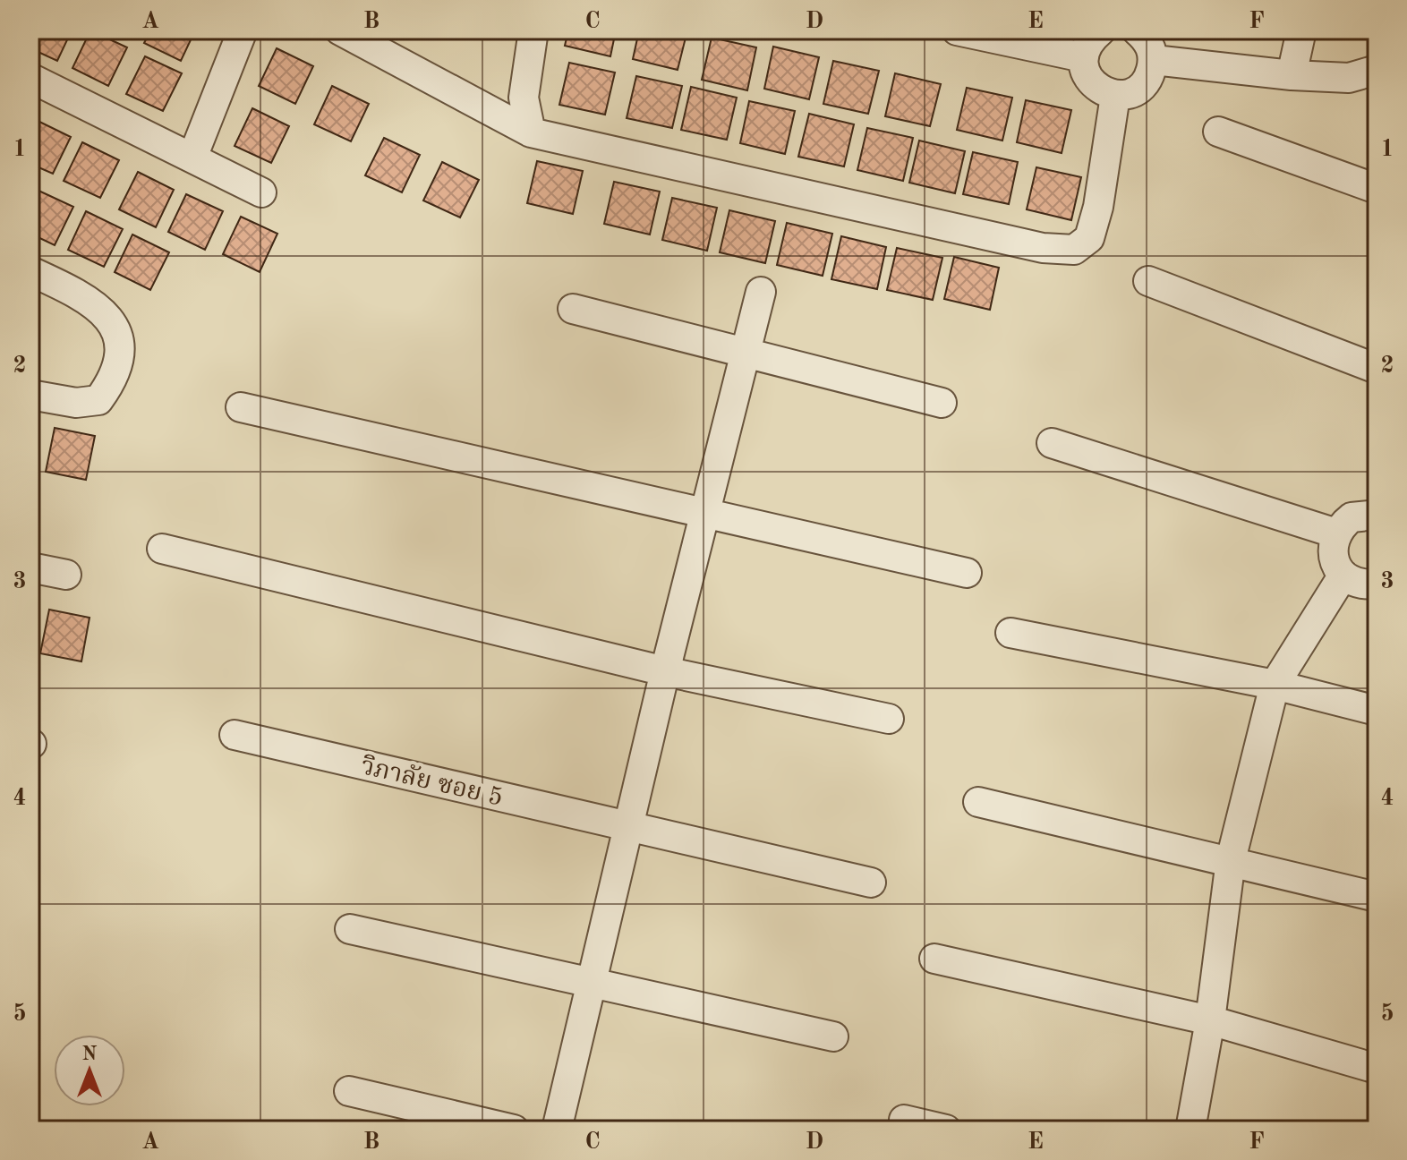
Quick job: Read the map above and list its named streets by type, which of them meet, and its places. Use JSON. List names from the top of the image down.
{
  "streets": {
    "street": ["วิภาลัย ซอย 5"]
  },
  "north": "top",
  "grid": {
    "columns": [
      "A",
      "B",
      "C",
      "D",
      "E",
      "F"
    ],
    "rows": [
      "1",
      "2",
      "3",
      "4",
      "5"
    ]
  }
}
